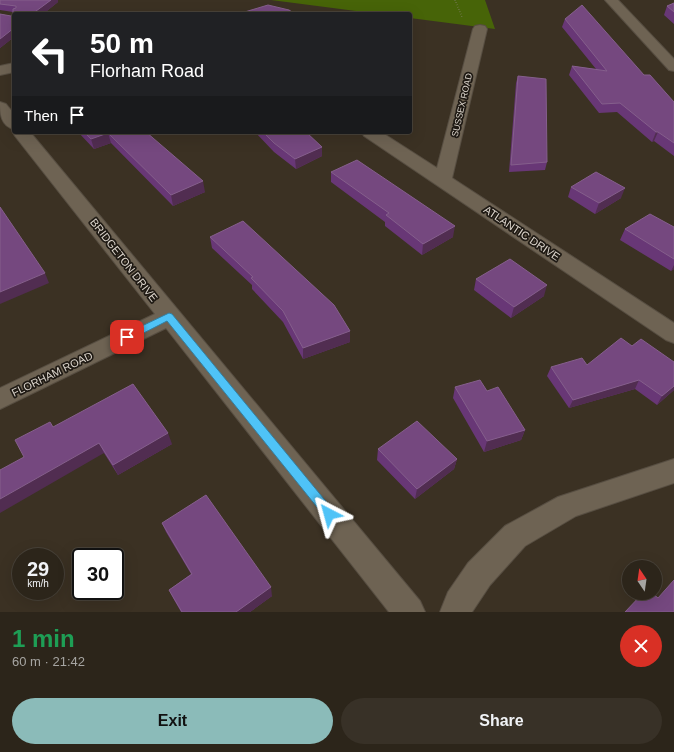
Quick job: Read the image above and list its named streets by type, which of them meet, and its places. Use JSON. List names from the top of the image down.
{
  "streets": {
    "street": [
      "SUSSEX ROAD",
      "ATLANTIC DRIVE",
      "BRIDGETON DRIVE",
      "FLORHAM ROAD"
    ]
  },
  "crossings": [
    ["SUSSEX ROAD", "ATLANTIC DRIVE"],
    ["BRIDGETON DRIVE", "FLORHAM ROAD"]
  ],
  "north": "top",
  "page": {
    "turn": ["50 m", "Florham Road"],
    "then": "Then",
    "speed": "29 km/h",
    "limit": "30",
    "heading": ["1 min", "60 m · 21:42"],
    "buttons": ["Exit", "Share"]
  }
}
